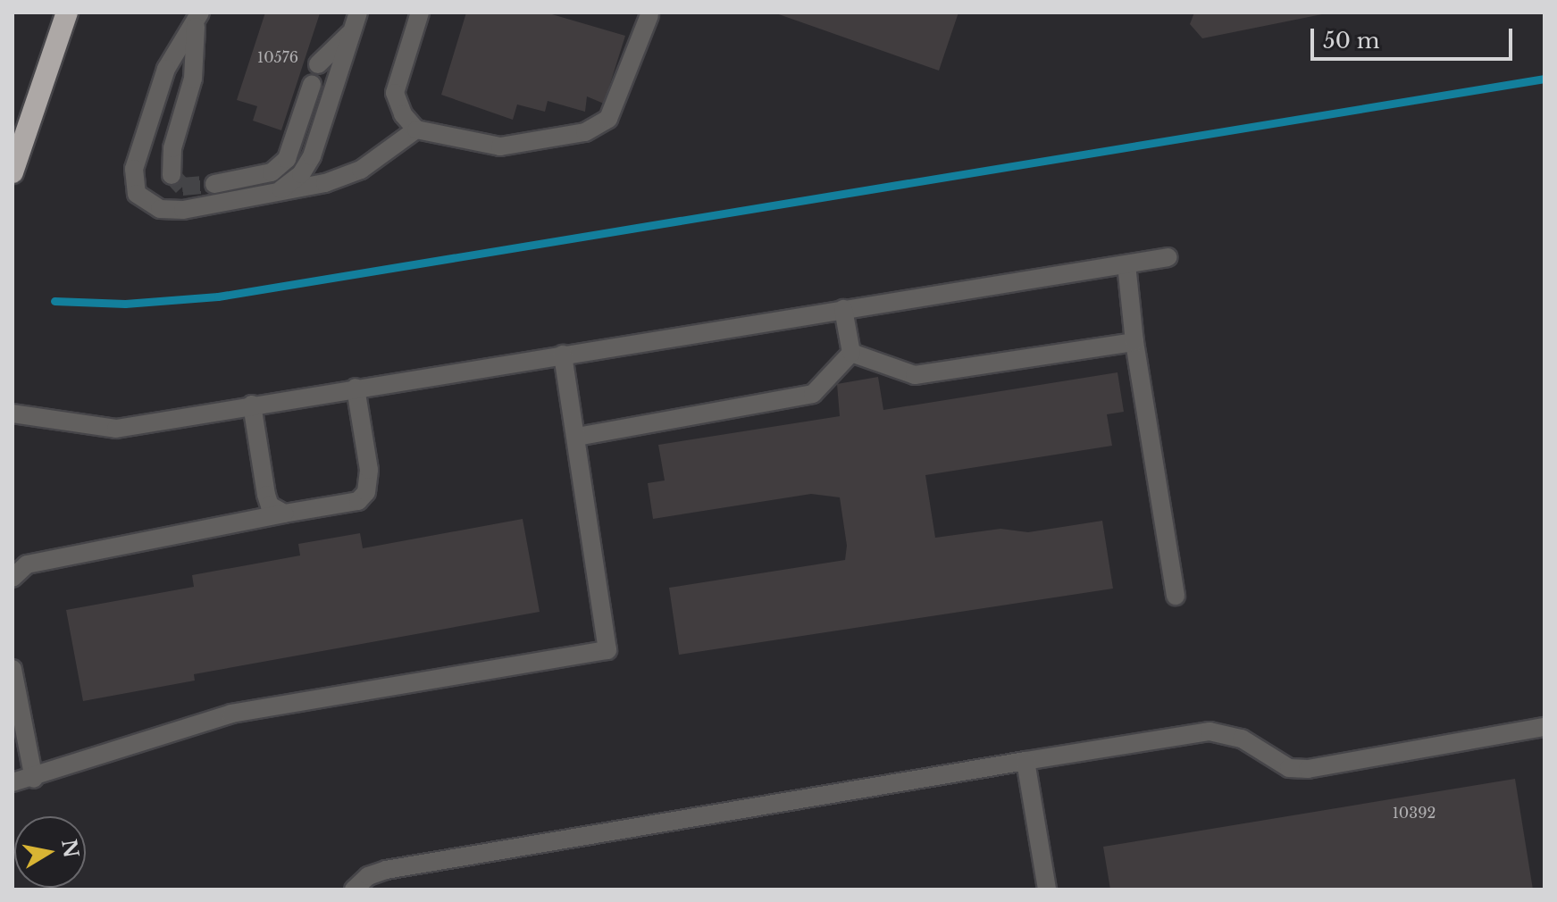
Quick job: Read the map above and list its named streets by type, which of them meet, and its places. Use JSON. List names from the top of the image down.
{
  "house_numbers": ["10576", "10392"],
  "scale_bar": "50 m",
  "north": "right"
}
